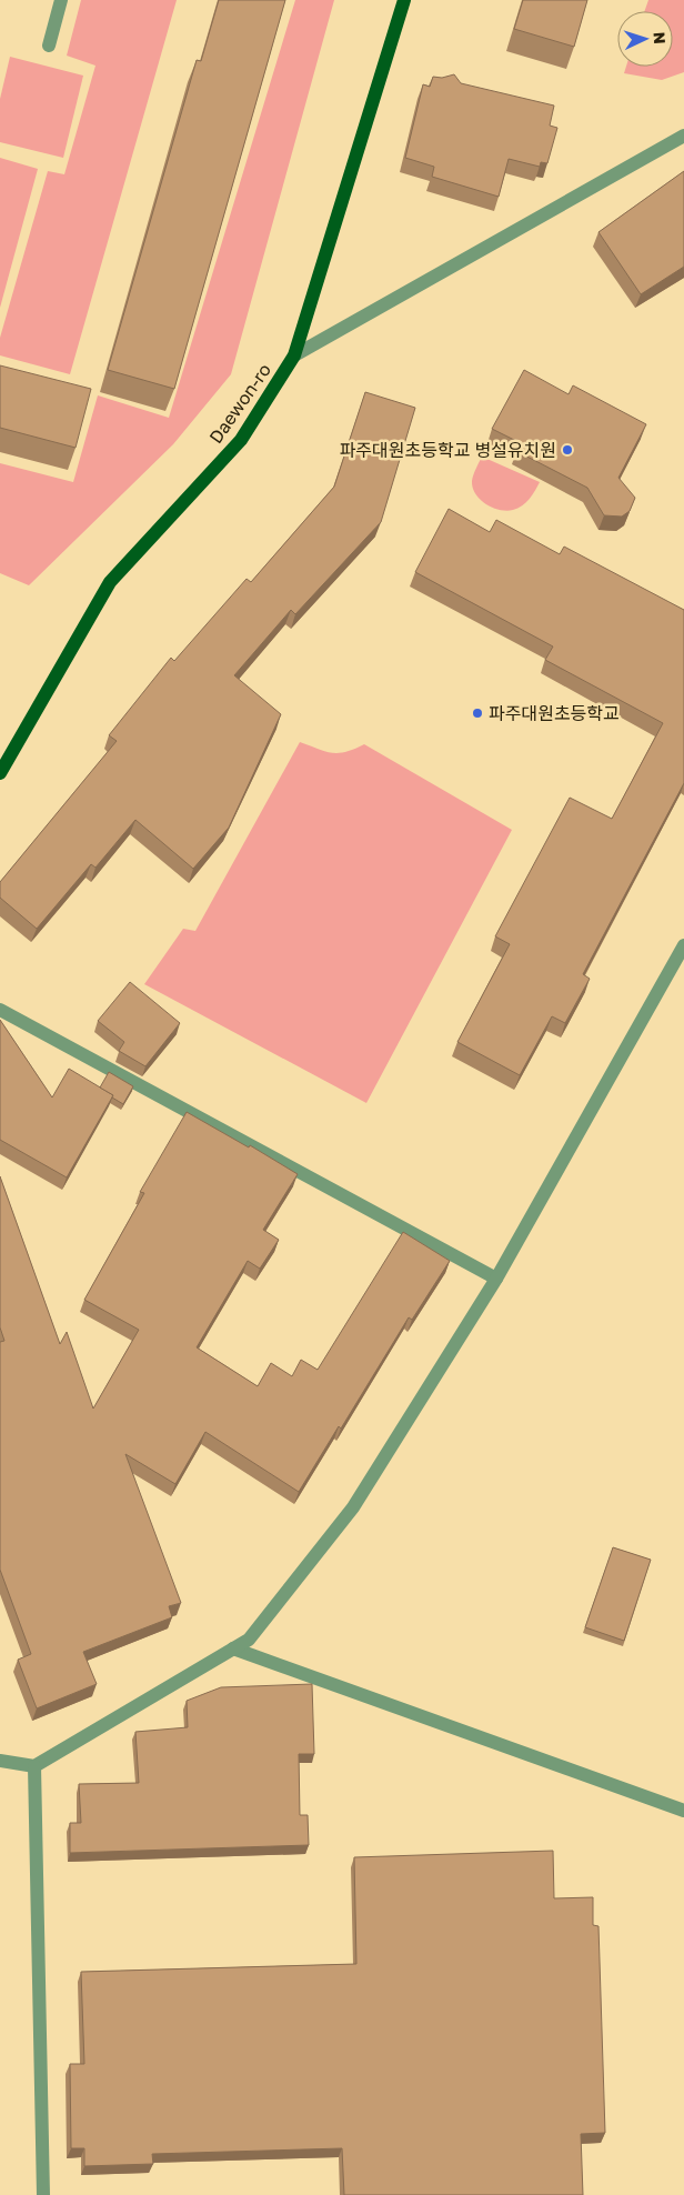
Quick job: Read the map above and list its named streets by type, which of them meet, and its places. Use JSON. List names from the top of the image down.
{
  "streets": {
    "main road": ["Daewon-ro"]
  },
  "places": ["파주대원초등학교 병설유치원", "파주대원초등학교"],
  "north": "right"
}
